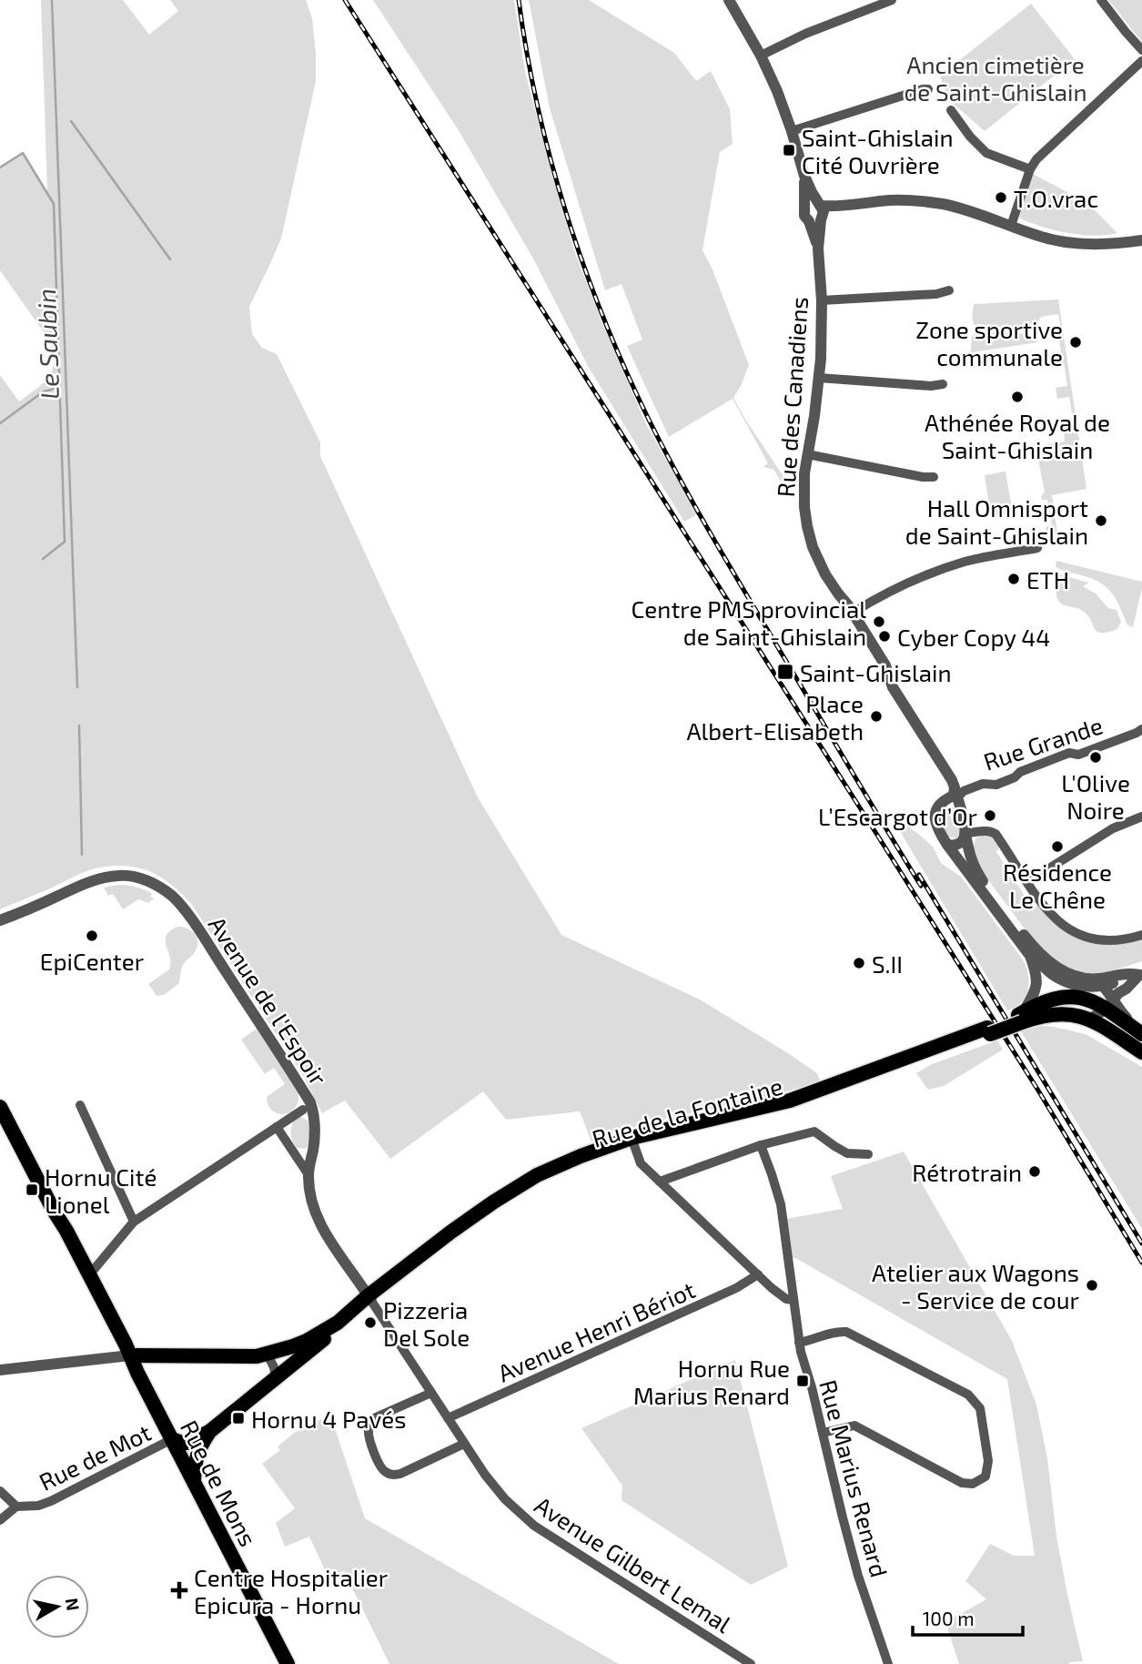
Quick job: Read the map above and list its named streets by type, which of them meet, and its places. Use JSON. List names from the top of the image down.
{
  "streets": {
    "main road": ["Rue de la Fontaine", "Rue de Mons"],
    "street": [
      "Rue des Canadiens",
      "Rue Grande",
      "Avenue de l'Espoir",
      "Avenue Henri Bériot",
      "Rue de Mot",
      "Rue Marius Renard",
      "Avenue Gilbert Lemal"
    ]
  },
  "crossings": [
    ["Avenue de l'Espoir", "Rue de la Fontaine"],
    ["Avenue de l'Espoir", "Avenue Gilbert Lemal"],
    ["Rue de la Fontaine", "Rue de Mons"],
    ["Rue de la Fontaine", "Avenue Gilbert Lemal"],
    ["Avenue Henri Bériot", "Avenue Gilbert Lemal"],
    ["Rue de Mot", "Rue de Mons"]
  ],
  "water": ["Le Saubin"],
  "parks": ["Ancien cimetière de Saint-Ghislain"],
  "places": {
    "transit": [
      "Saint-Ghislain Cité Ouvrière",
      "Saint-Ghislain",
      "Hornu Cité Lionel",
      "Hornu Rue Marius Renard",
      "Hornu 4 Pavés"
    ],
    "other": [
      "T.O.vrac",
      "Zone sportive communale",
      "Athénée Royal de Saint-Ghislain",
      "Hall Omnisport de Saint-Ghislain",
      "ETH",
      "Centre PMS provincial de Saint-Ghislain",
      "Cyber Copy 44",
      "Place Albert-Elisabeth",
      "L'Olive Noire",
      "L’Escargot d’Or",
      "Résidence Le Chêne",
      "EpiCenter",
      "S.II",
      "Rétrotrain",
      "Atelier aux Wagons - Service de cour",
      "Pizzeria Del Sole"
    ],
    "health": ["Centre Hospitalier Epicura - Hornu"]
  },
  "scale_bar": "100 m",
  "north": "right"
}
